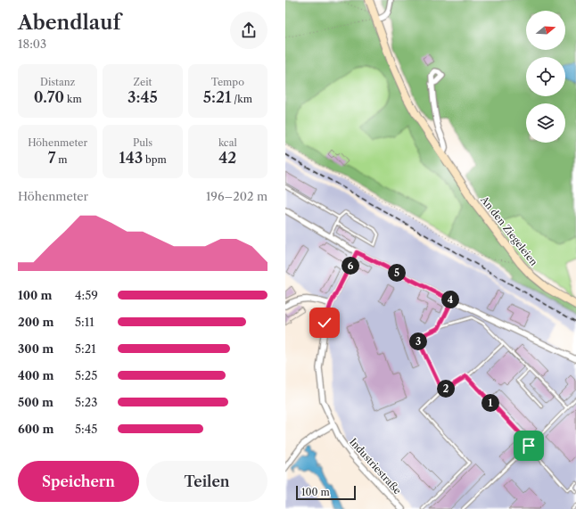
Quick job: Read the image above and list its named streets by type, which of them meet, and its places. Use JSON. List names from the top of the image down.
{
  "streets": {
    "street": ["An den Ziegeleien", "Industriestraße"]
  },
  "scale_bar": "100 m",
  "north": "right",
  "page": {
    "heading": ["Abendlauf", "18:03"],
    "stats": [
      ["Distanz", "0.70 km"],
      ["Zeit", "3:45"],
      ["Tempo", "5:21 /km"],
      ["Höhenmeter", "7 m"],
      ["Puls", "143 bpm"],
      ["kcal", "42"]
    ],
    "chart": ["Höhenmeter", "196–202 m"],
    "pins": [
      "6",
      "5",
      "4",
      "3",
      "2",
      "1"
    ],
    "list": [
      {
        "name": "100 m",
        "note": "4:59"
      },
      {
        "name": "200 m",
        "note": "5:11"
      },
      {
        "name": "300 m",
        "note": "5:21"
      },
      {
        "name": "400 m",
        "note": "5:25"
      },
      {
        "name": "500 m",
        "note": "5:23"
      },
      {
        "name": "600 m",
        "note": "5:45"
      }
    ],
    "buttons": ["Speichern", "Teilen"],
    "scale": "100 m"
  }
}
